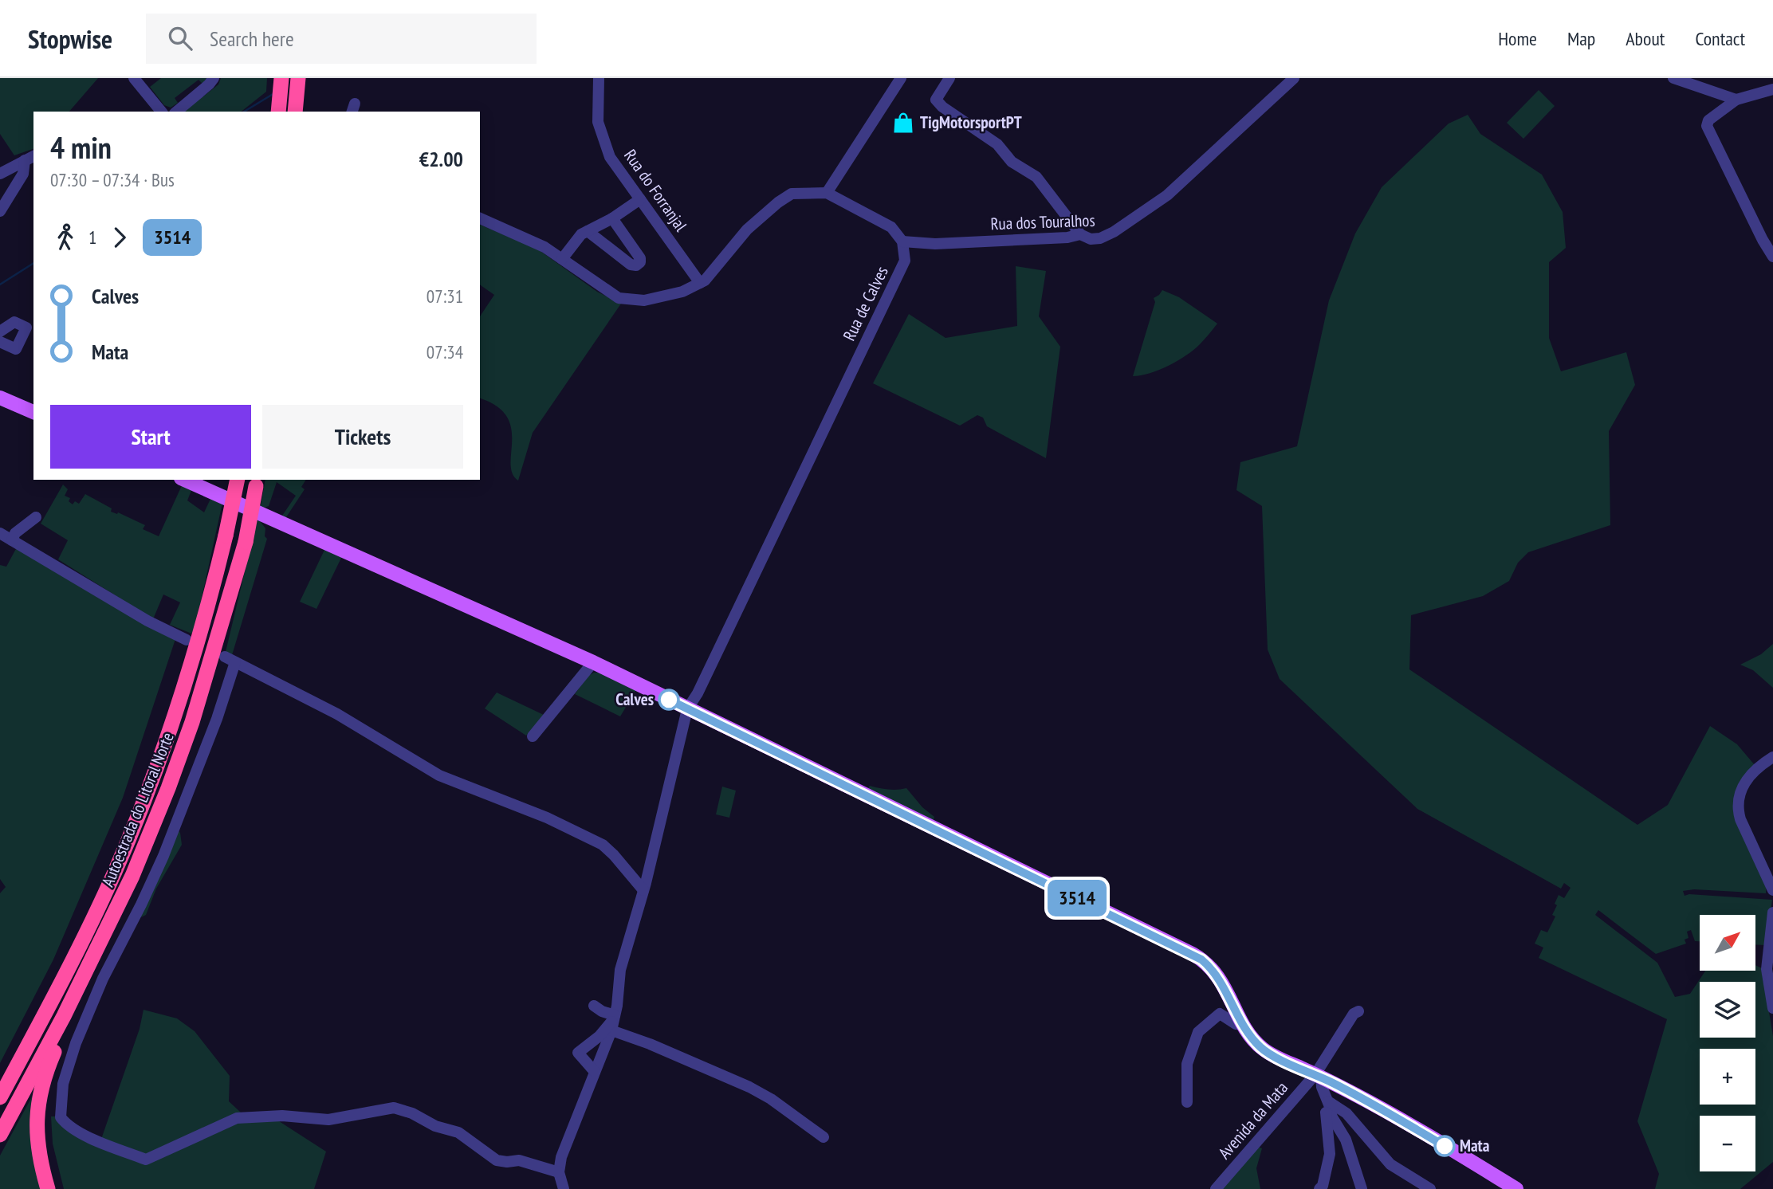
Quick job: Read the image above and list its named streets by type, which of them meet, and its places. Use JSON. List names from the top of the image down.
{
  "streets": {
    "highway": ["Autoestrada do Litoral Norte"],
    "street": [
      "Rua do Forranjal",
      "Rua dos Touralhos",
      "Rua de Calves",
      "Avenida da Mata"
    ]
  },
  "crossings": [
    ["Rua dos Touralhos", "Rua de Calves"]
  ],
  "places": {
    "shop": ["TigMotorsportPT"],
    "other": ["Calves", "Mata"]
  },
  "lines": ["bus line 3514"],
  "north": "top right",
  "page": {
    "header": "Stopwise",
    "search": "Search here",
    "nav": [
      "Home",
      "Map",
      "About",
      "Contact"
    ],
    "on_map": "3514",
    "heading": ["4 min", "07:30 – 07:34 · Bus", "€2.00"],
    "legs": ["1", "3514"],
    "list": [
      {
        "name": "Calves",
        "value": "07:31"
      },
      {
        "name": "Mata",
        "value": "07:34"
      }
    ],
    "buttons": ["Start", "Tickets"],
    "map_buttons": ["+", "−"]
  }
}
